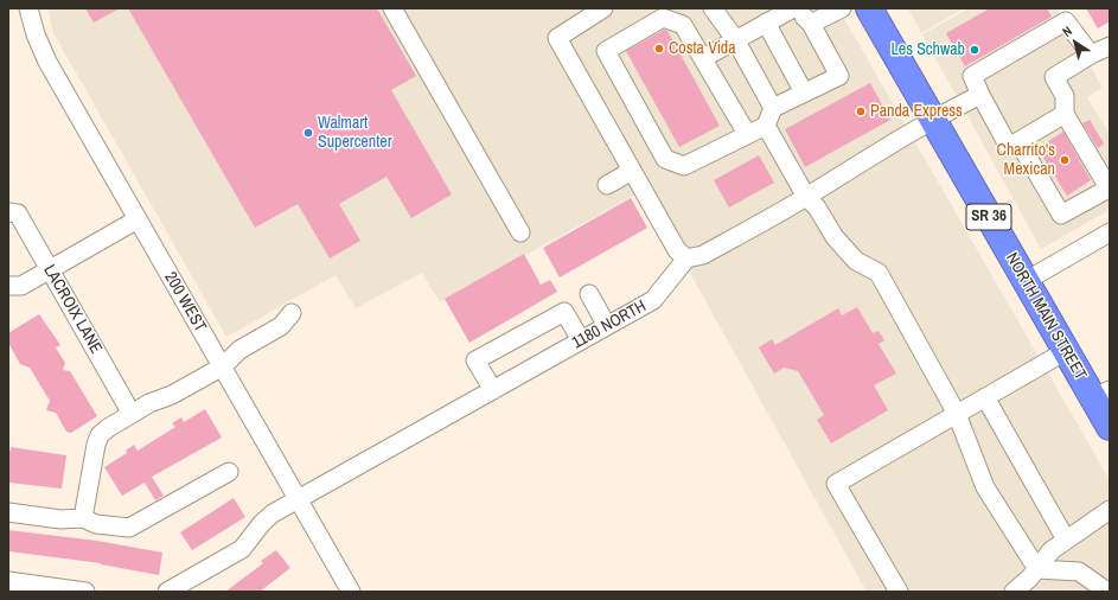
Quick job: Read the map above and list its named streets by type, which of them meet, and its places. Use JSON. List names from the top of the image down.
{
  "streets": {
    "highway": ["SR 36", "NORTH MAIN STREET"],
    "street": ["200 WEST", "LACROIX LANE", "1180 NORTH"]
  },
  "crossings": [
    ["200 WEST", "1180 NORTH"]
  ],
  "places": [
    "Costa Vida",
    "Les Schwab",
    "Panda Express",
    "Walmart Supercenter",
    "Charrito's Mexican"
  ],
  "north": "top left"
}
